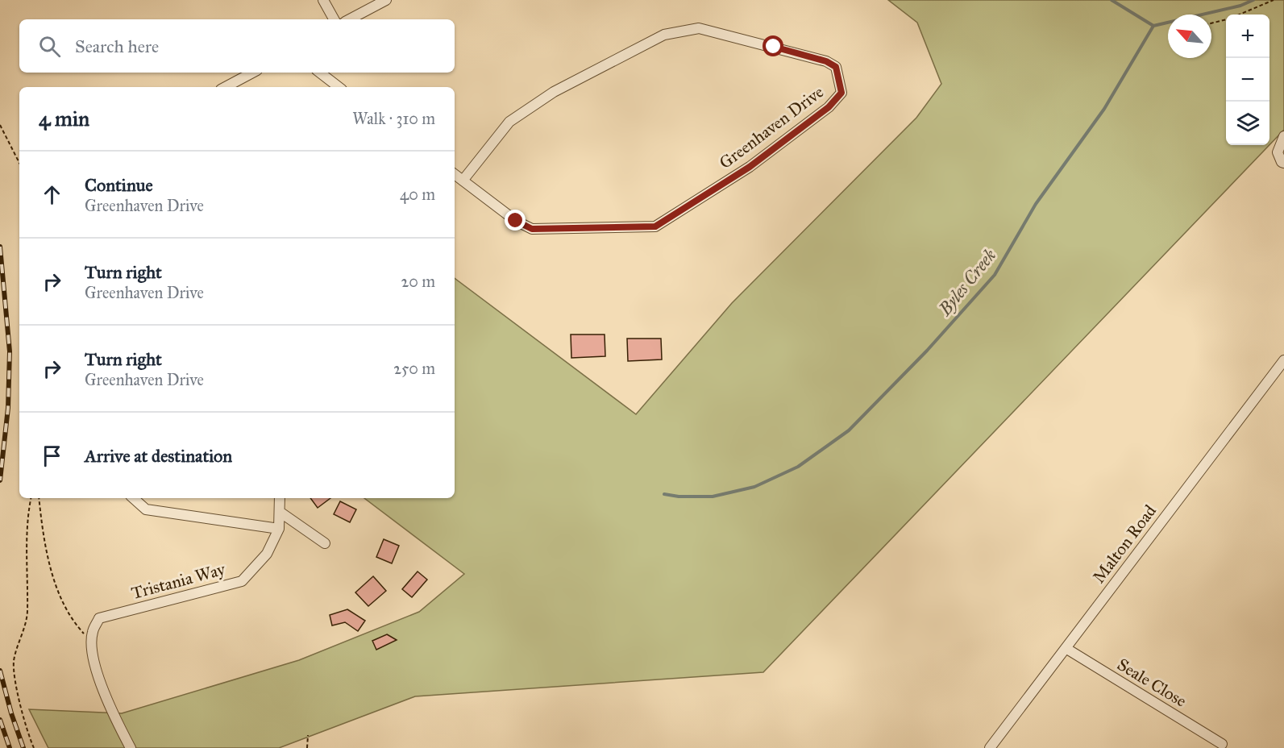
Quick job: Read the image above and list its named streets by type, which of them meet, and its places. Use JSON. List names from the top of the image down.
{
  "streets": {
    "street": [
      "Greenhaven Drive",
      "Malton Road",
      "Tristania Way",
      "Seale Close"
    ]
  },
  "crossings": [
    ["Malton Road", "Seale Close"]
  ],
  "water": ["Byles Creek"],
  "north": "top left",
  "page": {
    "map_buttons": ["+", "−"],
    "search": "Search here",
    "heading": ["4 min", "Walk · 310 m"],
    "list": [
      ["Continue", "Greenhaven Drive", "40 m"],
      ["Turn right", "Greenhaven Drive", "20 m"],
      ["Turn right", "Greenhaven Drive", "250 m"],
      "Arrive at destination"
    ]
  }
}
